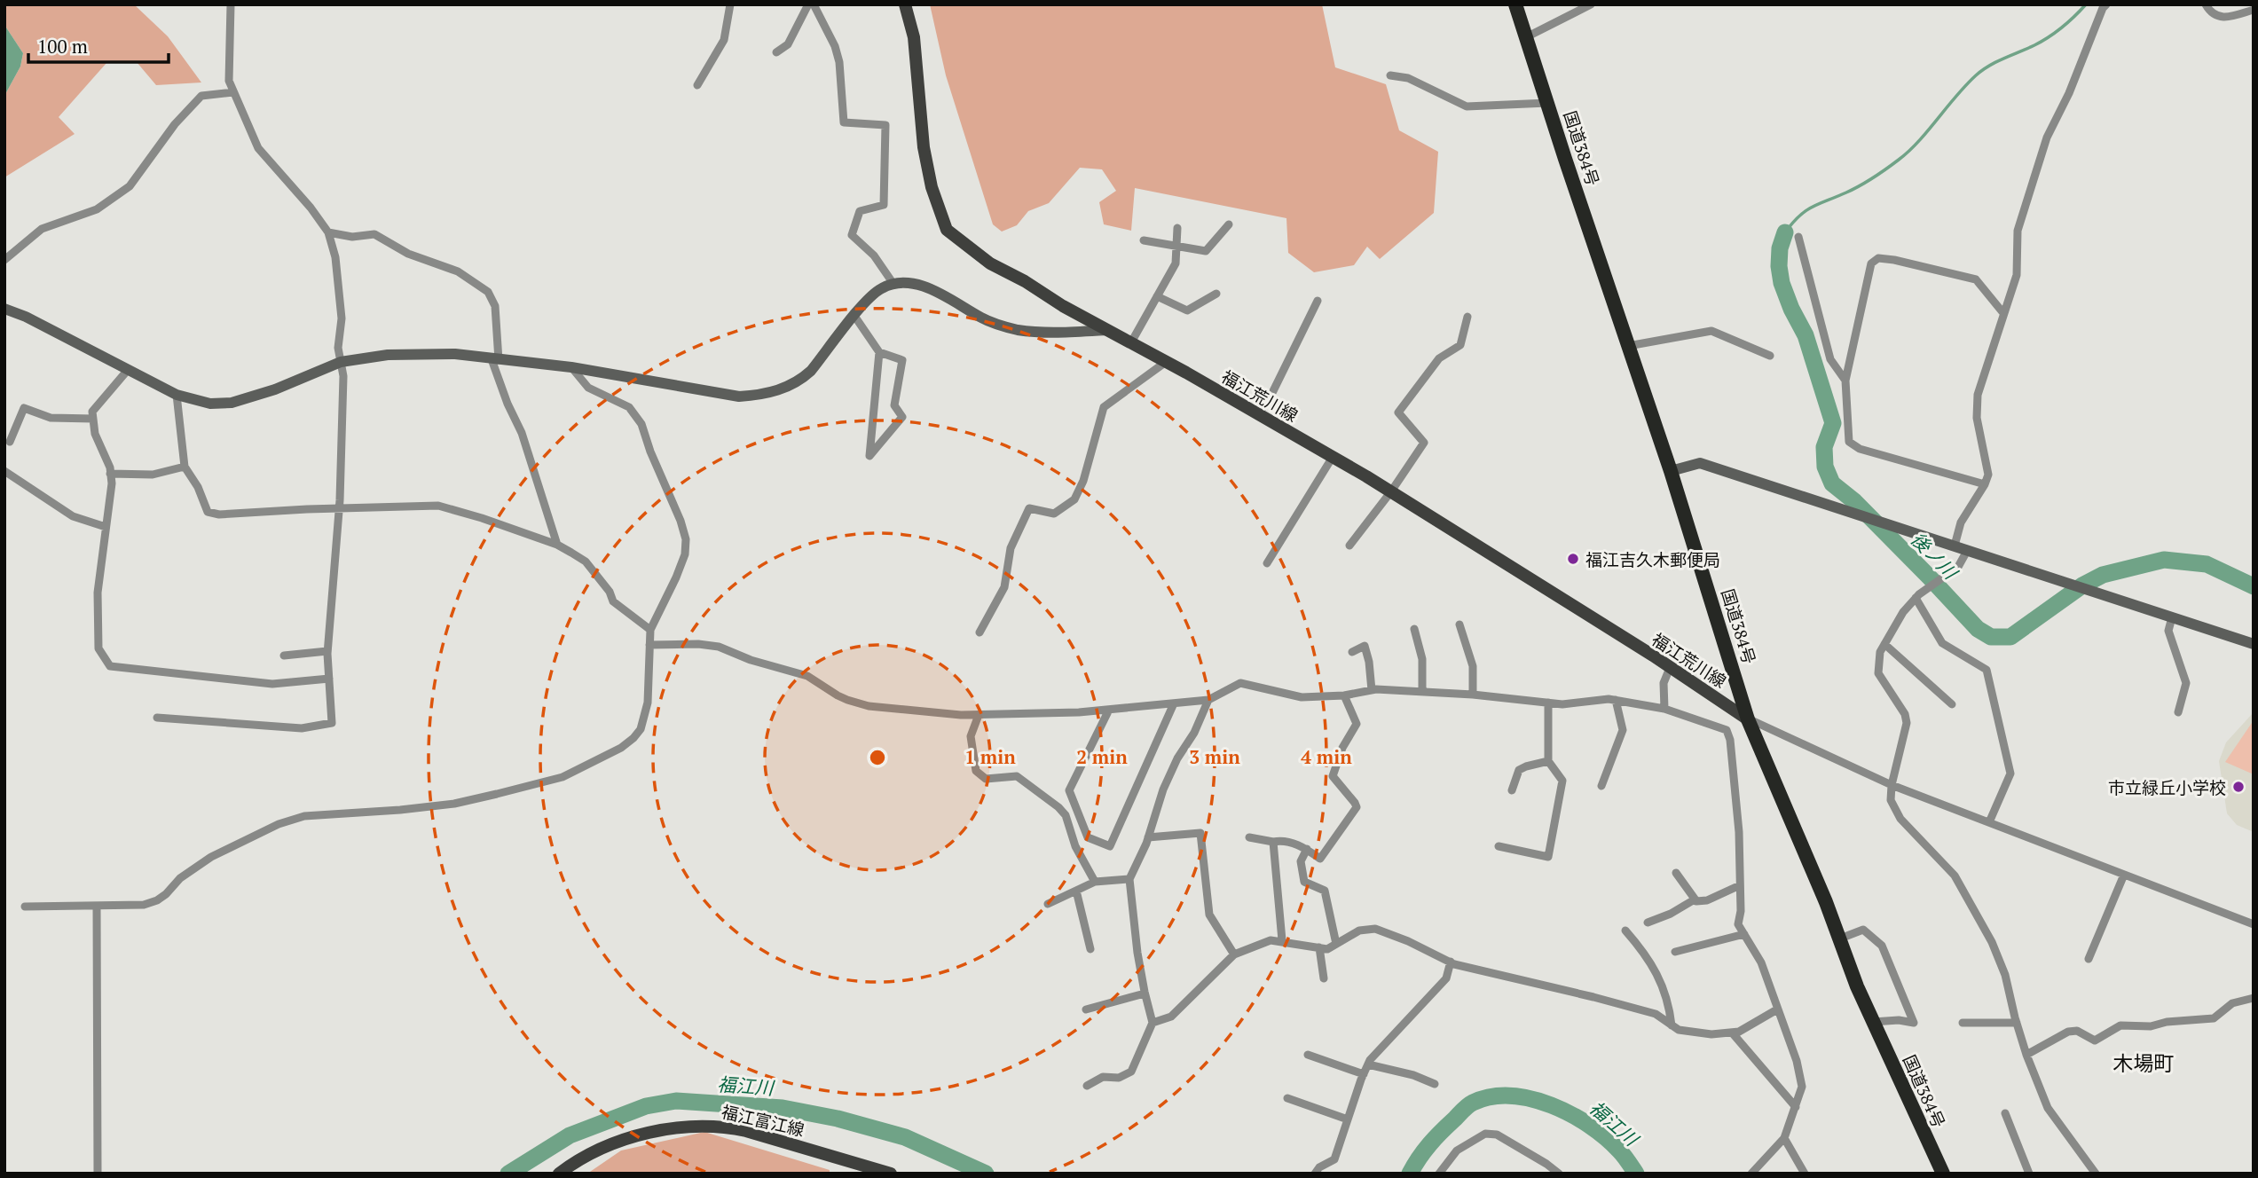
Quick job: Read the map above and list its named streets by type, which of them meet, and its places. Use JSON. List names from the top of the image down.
{
  "streets": {
    "highway": ["国道384号"],
    "main road": ["福江荒川線", "福江富江線"]
  },
  "crossings": [
    ["国道384号", "福江荒川線"]
  ],
  "districts": ["木場町"],
  "water": ["後ノ川", "福江川"],
  "places": ["福江吉久木郵便局", "市立緑丘小学校"],
  "scale_bar": "100 m",
  "rings": [
    "1 min",
    "2 min",
    "3 min",
    "4 min"
  ]
}
